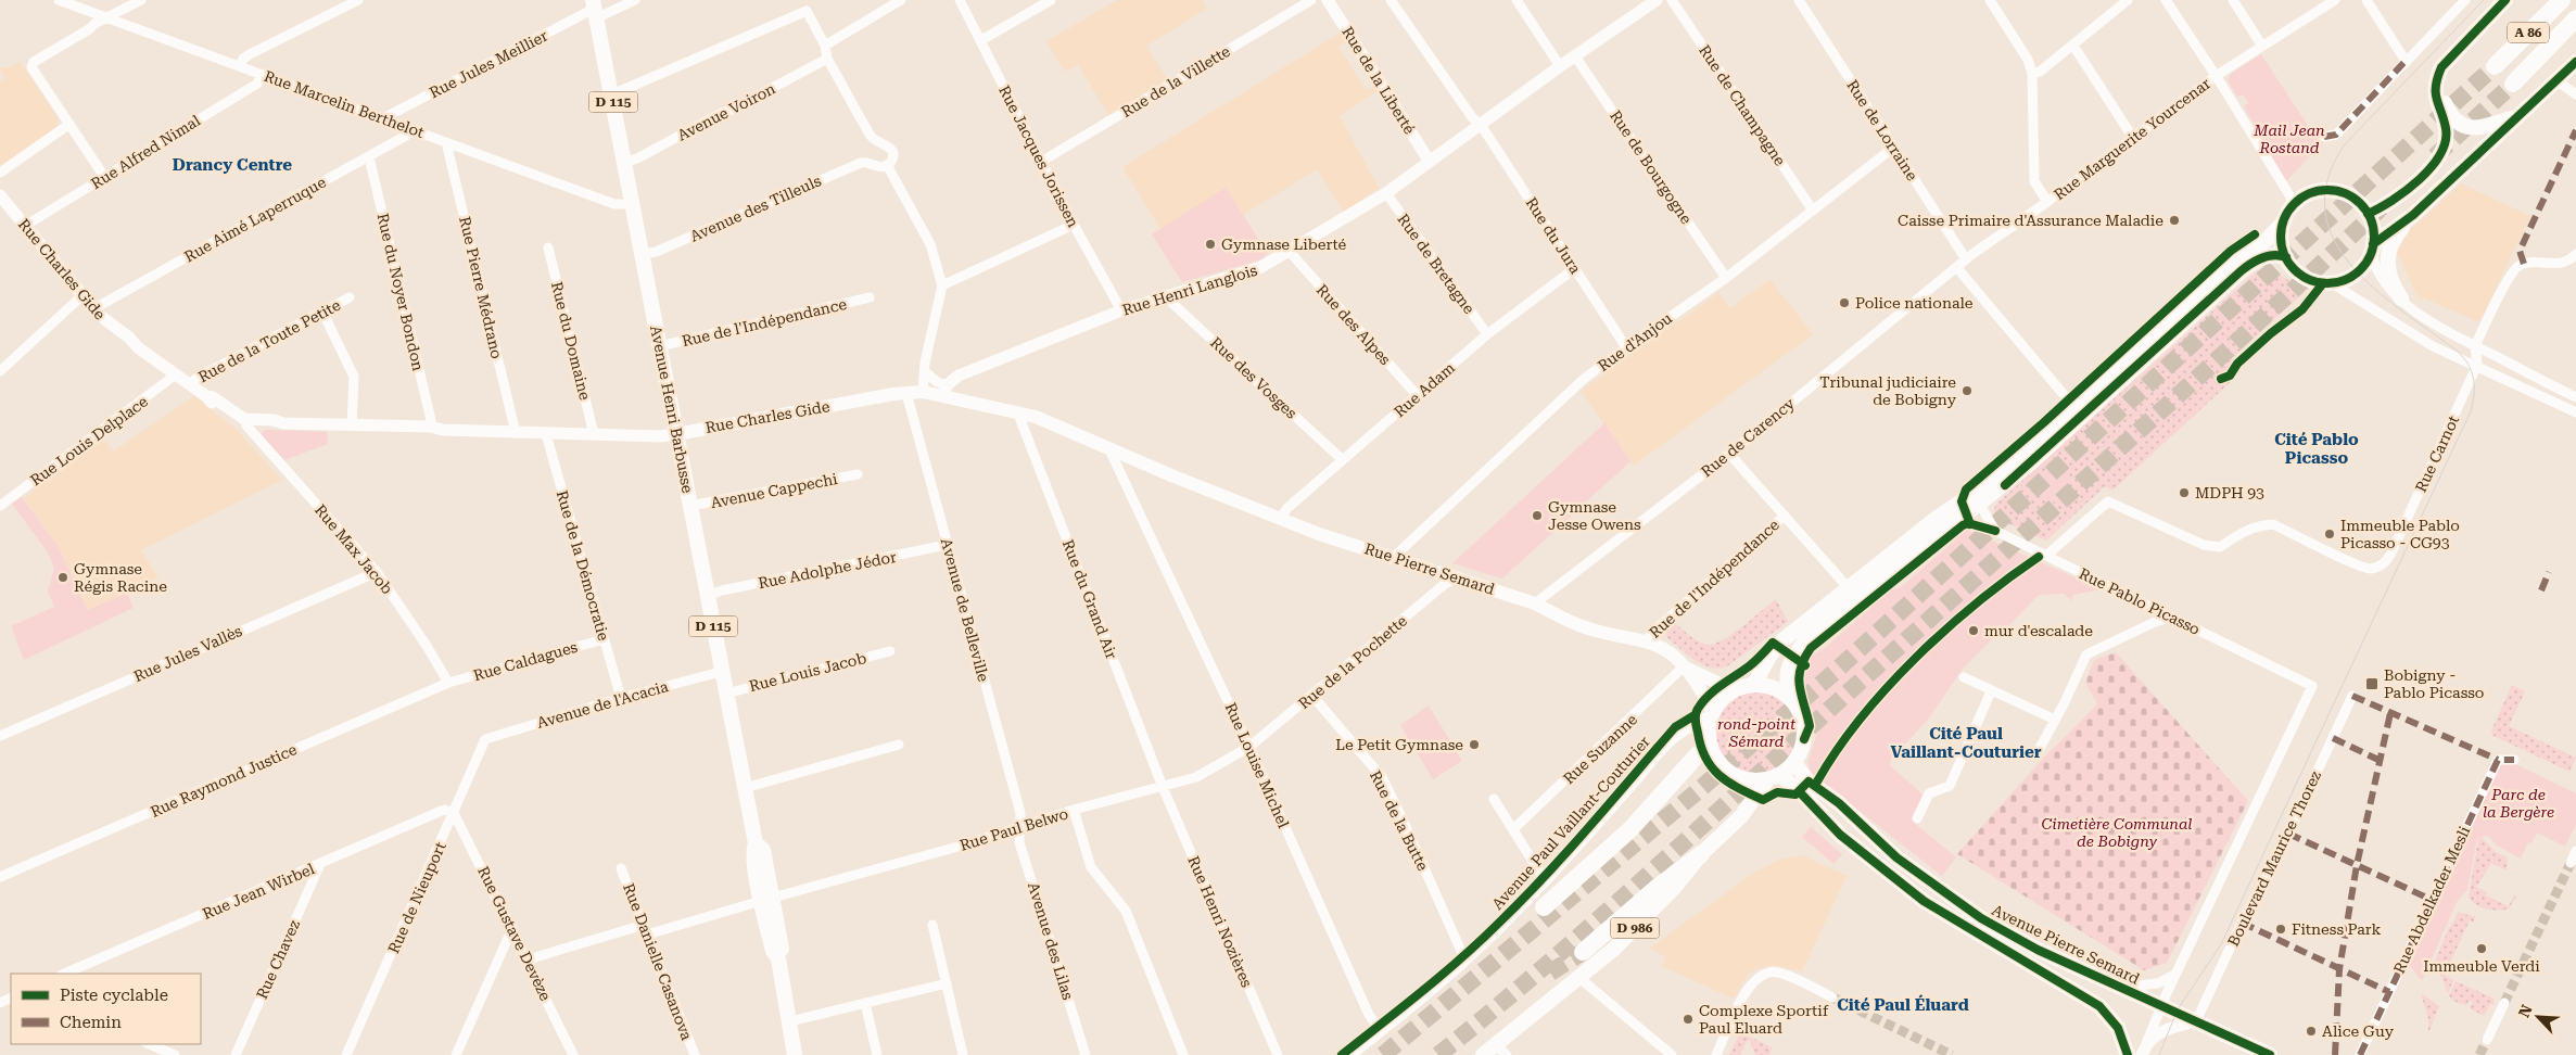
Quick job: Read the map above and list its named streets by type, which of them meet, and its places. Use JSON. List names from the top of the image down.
{
  "streets": {
    "highway": ["A 86"],
    "main road": [
      "D 115",
      "Rue Charles Gide",
      "Avenue Henri Barbusse",
      "Rue Pierre Semard",
      "Avenue Paul Vaillant-Couturier",
      "D 986",
      "Avenue Pierre Semard"
    ],
    "street": [
      "Rue Jules Meillier",
      "Rue de la Liberté",
      "Rue de la Villette",
      "Rue Marcelin Berthelot",
      "Rue de Champagne",
      "Avenue Voiron",
      "Rue de Lorraine",
      "Rue Marguerite Yourcenar",
      "Rue Alfred Nimal",
      "Rue Jacques Jorissen",
      "Rue de Bourgogne",
      "Avenue des Tilleuls",
      "Rue Aimé Laperruque",
      "Rue du Jura",
      "Rue de Bretagne",
      "Rue Pierre Médrano",
      "Rue Henri Langlois",
      "Rue du Noyer Bondon",
      "Rue de l'Indépendance",
      "Rue des Alpes",
      "Rue de la Toute Petite",
      "Rue du Domaine",
      "Rue d'Anjou",
      "Rue des Vosges",
      "Rue Adam",
      "Rue de Carency",
      "Rue Louis Delplace",
      "Rue Carnot",
      "Avenue Cappechi",
      "Rue Max Jacob",
      "Rue de la Démocratie",
      "Rue Adolphe Jédor",
      "Rue du Grand Air",
      "Rue Pablo Picasso",
      "Avenue de Belleville",
      "Rue Jules Vallès",
      "Rue Caldagues",
      "Rue de la Pochette",
      "Rue Louis Jacob",
      "Avenue de l'Acacia",
      "Rue Suzanne",
      "Rue Louise Michel",
      "Rue Raymond Justice",
      "Rue de la Butte",
      "Rue Paul Belwo",
      "Boulevard Maurice Thorez",
      "Rue Jean Wirbel",
      "Rue de Nieuport",
      "Rue Abdelkader Mesli",
      "Rue Henri Nozières",
      "Rue Gustave Devèze",
      "Avenue des Lilas",
      "Rue Chavez",
      "Rue Danielle Casanova"
    ]
  },
  "crossings": [
    ["Rue Jules Meillier", "Rue Marcelin Berthelot"],
    ["Rue Jules Meillier", "Avenue Henri Barbusse"],
    ["Rue de la Liberté", "Rue Henri Langlois"],
    ["Rue de la Villette", "Rue Jacques Jorissen"],
    ["D 115", "Avenue Henri Barbusse"],
    ["D 115", "Rue Paul Belwo"],
    ["Rue Marcelin Berthelot", "Rue Alfred Nimal"],
    ["Rue Marcelin Berthelot", "Rue Aimé Laperruque"],
    ["Rue Marcelin Berthelot", "Rue Pierre Médrano"],
    ["Rue Marcelin Berthelot", "Avenue Henri Barbusse"],
    ["Rue de Champagne", "Rue d'Anjou"],
    ["Avenue Voiron", "Avenue Henri Barbusse"],
    ["Rue de Lorraine", "Rue Marguerite Yourcenar"],
    ["Rue de Lorraine", "Rue d'Anjou"],
    ["Rue de Lorraine", "Rue de Carency"],
    ["Rue Marguerite Yourcenar", "Rue de Carency"],
    ["Rue Alfred Nimal", "Rue Charles Gide"],
    ["Rue Jacques Jorissen", "Rue Henri Langlois"],
    ["Rue de Bourgogne", "Rue Henri Langlois"],
    ["Rue de Bourgogne", "Rue d'Anjou"],
    ["Avenue des Tilleuls", "Avenue Henri Barbusse"],
    ["Rue Aimé Laperruque", "Rue Charles Gide"],
    ["Rue Aimé Laperruque", "Rue du Noyer Bondon"],
    ["Rue du Jura", "Rue Henri Langlois"],
    ["Rue du Jura", "Rue d'Anjou"],
    ["Rue du Jura", "Rue Adam"],
    ["Rue de Bretagne", "Rue Henri Langlois"],
    ["Rue de Bretagne", "Rue Adam"],
    ["Rue Charles Gide", "Rue Pierre Médrano"],
    ["Rue Charles Gide", "Rue Henri Langlois"],
    ["Rue Charles Gide", "Rue du Noyer Bondon"],
    ["Rue Charles Gide", "Rue de la Toute Petite"],
    ["Rue Charles Gide", "Rue du Domaine"],
    ["Rue Charles Gide", "Avenue Henri Barbusse"],
    ["Rue Charles Gide", "Rue Louis Delplace"],
    ["Rue Charles Gide", "Rue Max Jacob"],
    ["Rue Charles Gide", "Rue de la Démocratie"],
    ["Rue Charles Gide", "Rue Pierre Semard"],
    ["Rue Charles Gide", "Rue du Grand Air"],
    ["Rue Charles Gide", "Avenue de Belleville"],
    ["Rue Charles Gide", "Rue Louise Michel"],
    ["Rue Henri Langlois", "Rue des Alpes"],
    ["Rue Henri Langlois", "Rue des Vosges"],
    ["Rue de l'Indépendance", "Avenue Henri Barbusse"],
    ["Rue de l'Indépendance", "Rue Pierre Semard"],
    ["Rue des Alpes", "Rue Adam"],
    ["Rue d'Anjou", "Rue Pierre Semard"],
    ["Rue des Vosges", "Rue Adam"],
    ["Rue Adam", "Rue Pierre Semard"],
    ["Avenue Henri Barbusse", "Avenue Cappechi"],
    ["Avenue Henri Barbusse", "Rue Adolphe Jédor"],
    ["Avenue Henri Barbusse", "Rue Louis Jacob"],
    ["Avenue Henri Barbusse", "Avenue de l'Acacia"],
    ["Avenue Henri Barbusse", "Rue Paul Belwo"],
    ["Rue de Carency", "Rue Pierre Semard"],
    ["Rue Carnot", "Rue Pablo Picasso"],
    ["Rue Max Jacob", "Rue Jules Vallès"],
    ["Rue Max Jacob", "Rue Caldagues"],
    ["Rue Max Jacob", "Rue Raymond Justice"],
    ["Rue de la Démocratie", "Rue Caldagues"],
    ["Rue de la Démocratie", "Avenue de l'Acacia"],
    ["Rue Pierre Semard", "Rue de la Pochette"],
    ["Rue Pierre Semard", "Rue Suzanne"],
    ["Rue Pierre Semard", "Avenue Paul Vaillant-Couturier"],
    ["Rue Pierre Semard", "D 986"],
    ["Rue Pierre Semard", "Avenue Pierre Semard"],
    ["Rue Adolphe Jédor", "Avenue de Belleville"],
    ["Rue du Grand Air", "Rue Paul Belwo"],
    ["Rue du Grand Air", "Rue Henri Nozières"],
    ["Avenue de Belleville", "Rue Paul Belwo"],
    ["Avenue de Belleville", "Avenue des Lilas"],
    ["Rue Caldagues", "Rue Raymond Justice"],
    ["Rue de la Pochette", "Rue Louise Michel"],
    ["Rue de la Pochette", "Rue de la Butte"],
    ["Rue de la Pochette", "Rue Paul Belwo"],
    ["Avenue de l'Acacia", "Rue de Nieuport"],
    ["Rue Louise Michel", "Avenue Paul Vaillant-Couturier"],
    ["Rue Louise Michel", "Rue Paul Belwo"],
    ["Rue de la Butte", "Avenue Paul Vaillant-Couturier"],
    ["Avenue Paul Vaillant-Couturier", "D 986"],
    ["Avenue Paul Vaillant-Couturier", "Avenue Pierre Semard"],
    ["Rue Paul Belwo", "Rue Henri Nozières"],
    ["Rue Paul Belwo", "Rue Gustave Devèze"],
    ["Rue Paul Belwo", "Avenue des Lilas"],
    ["Rue Paul Belwo", "Rue Danielle Casanova"],
    ["Boulevard Maurice Thorez", "Avenue Pierre Semard"],
    ["Rue Jean Wirbel", "Rue de Nieuport"],
    ["Rue Jean Wirbel", "Rue Gustave Devèze"],
    ["Rue Jean Wirbel", "Rue Chavez"],
    ["Rue de Nieuport", "Rue Gustave Devèze"],
    ["D 986", "Avenue Pierre Semard"]
  ],
  "districts": [
    "Drancy Centre",
    "Cité Pablo Picasso",
    "Cité Paul Vaillant-Couturier",
    "Cité Paul Éluard"
  ],
  "parks": [
    "Mail Jean Rostand",
    "rond-point Sémard",
    "Parc de la Bergère",
    "Cimetière Communal de Bobigny"
  ],
  "places": {
    "other": [
      "Caisse Primaire d'Assurance Maladie",
      "Gymnase Liberté",
      "Police nationale",
      "Tribunal judiciaire de Bobigny",
      "MDPH 93",
      "Gymnase Jesse Owens",
      "Immeuble Pablo Picasso - CG93",
      "Gymnase Régis Racine",
      "mur d'escalade",
      "Le Petit Gymnase",
      "Fitness Park",
      "Immeuble Verdi",
      "Complexe Sportif Paul Eluard",
      "Alice Guy"
    ],
    "transit": ["Bobigny - Pablo Picasso"]
  },
  "legend": ["Piste cyclable", "Chemin"],
  "north": "top left"
}
